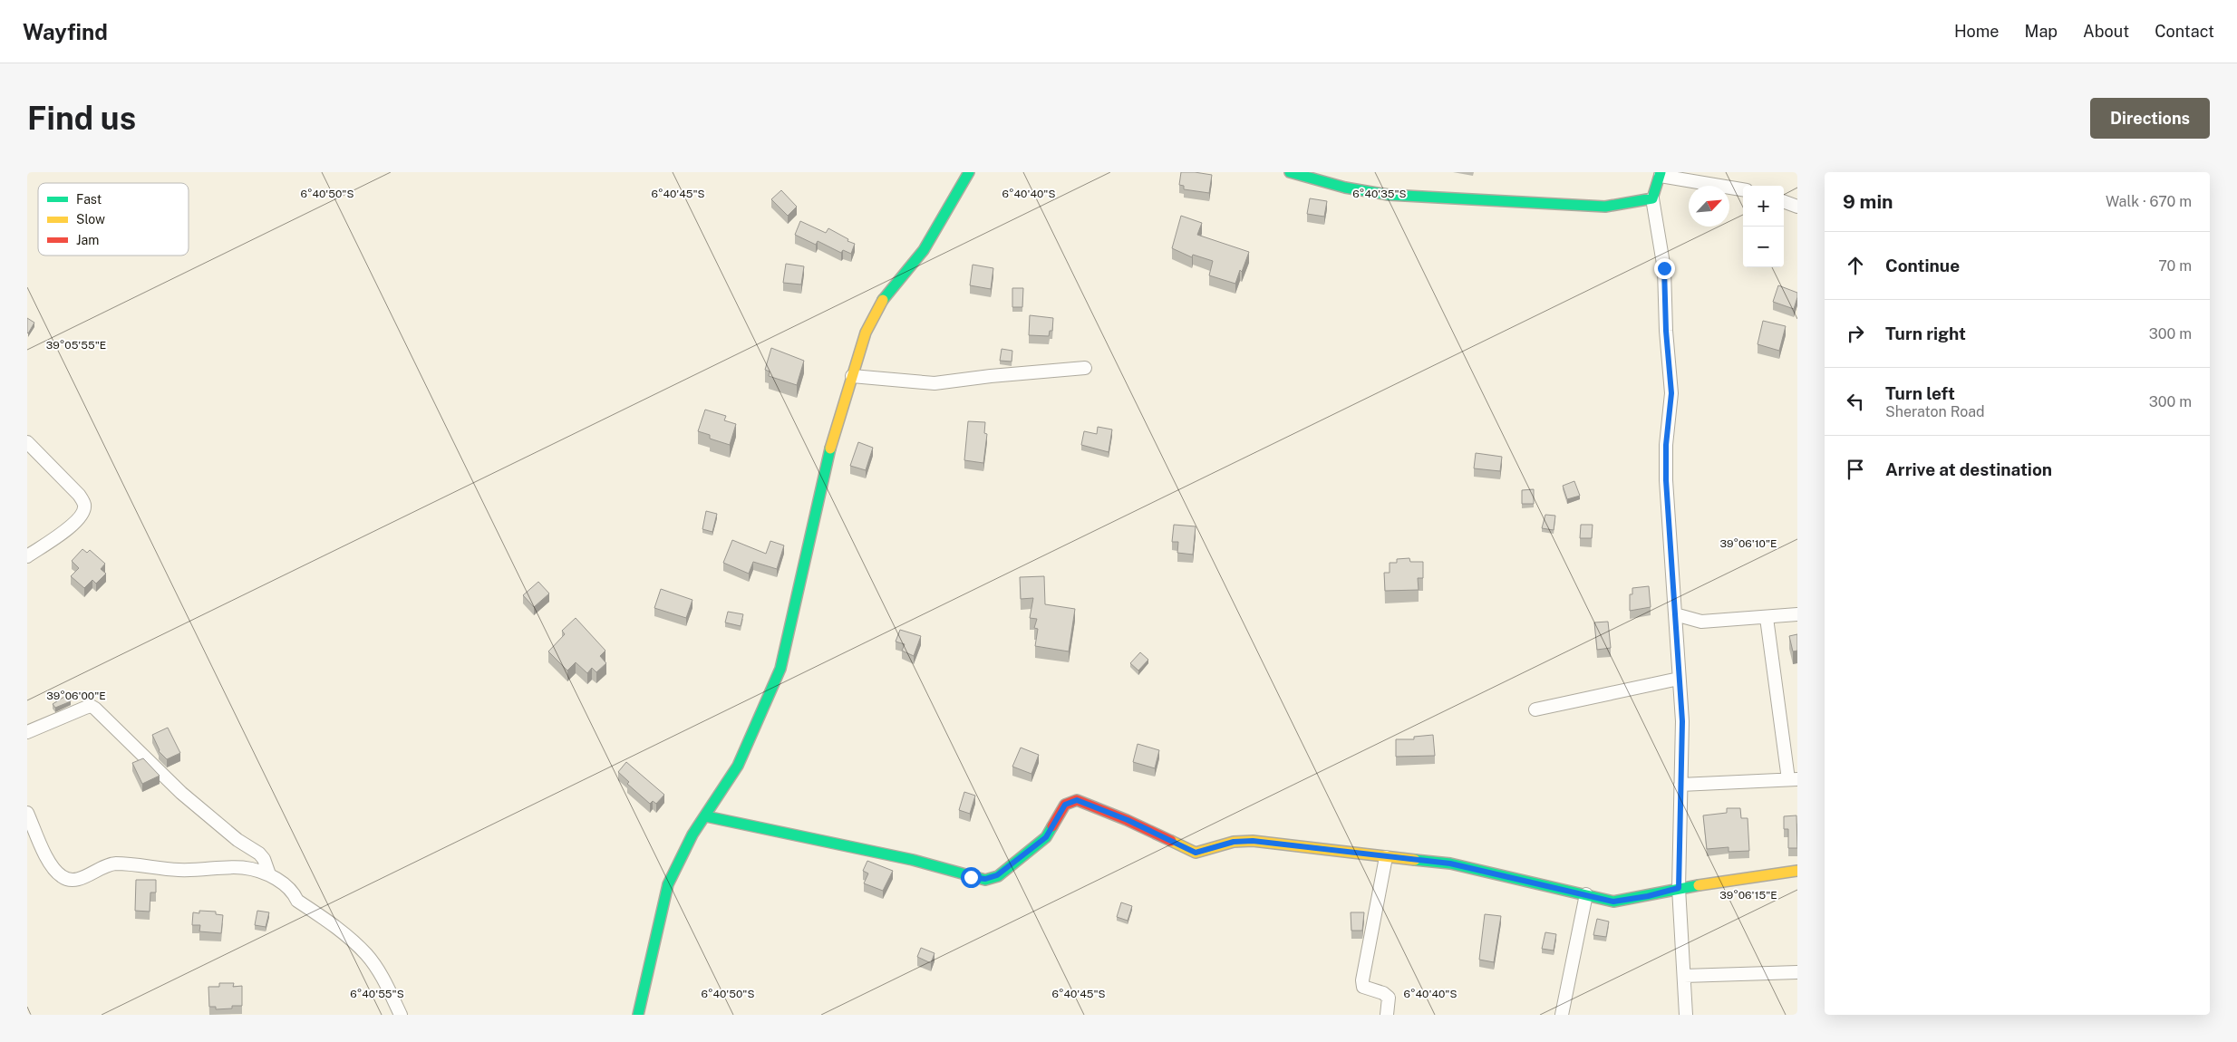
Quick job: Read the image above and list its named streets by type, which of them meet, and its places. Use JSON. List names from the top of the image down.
{
  "legend": ["Fast", "Slow", "Jam"],
  "north": "top right",
  "page": {
    "header": "Wayfind",
    "nav": [
      "Home",
      "Map",
      "About",
      "Contact"
    ],
    "buttons": "Directions",
    "title": "Find us",
    "heading": ["9 min", "Walk · 670 m"],
    "map_buttons": ["+", "−"],
    "list": [
      ["Continue", "70 m"],
      ["Turn right", "300 m"],
      ["Turn left", "Sheraton Road", "300 m"],
      "Arrive at destination"
    ]
  },
  "coordinates": [
    "6°40'50\"S",
    "6°40'45\"S",
    "6°40'40\"S",
    "6°40'35\"S",
    "39°05'55\"E",
    "39°06'10\"E",
    "39°06'00\"E",
    "39°06'15\"E",
    "6°40'55\"S"
  ]
}
